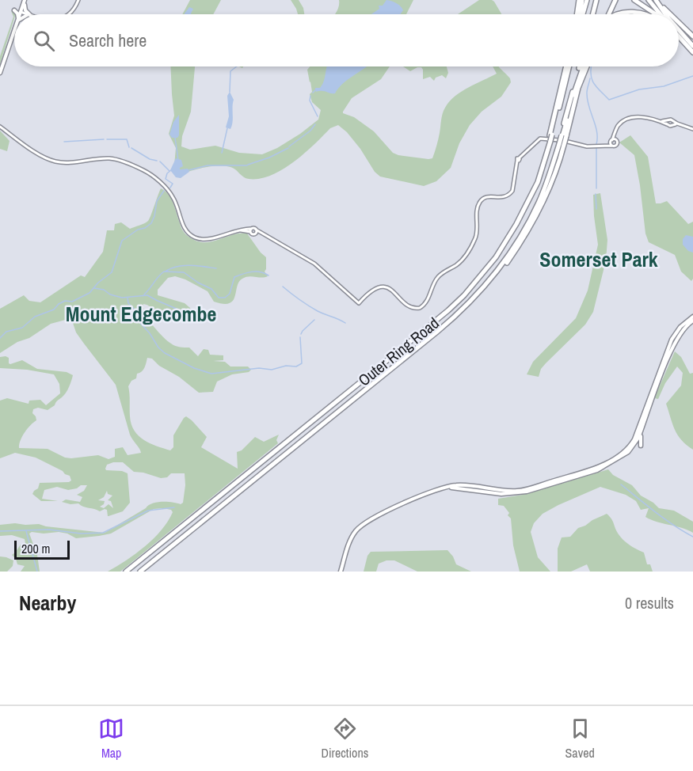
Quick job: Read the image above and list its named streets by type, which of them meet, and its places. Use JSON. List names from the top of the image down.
{
  "streets": {
    "highway": ["Outer Ring Road"]
  },
  "districts": ["Somerset Park", "Mount Edgecombe"],
  "scale_bar": "200 m",
  "page": {
    "search": "Search here",
    "scale": "200 m",
    "heading": ["Nearby", "0 results"],
    "nav": ["Map", "Directions", "Saved"]
  }
}
